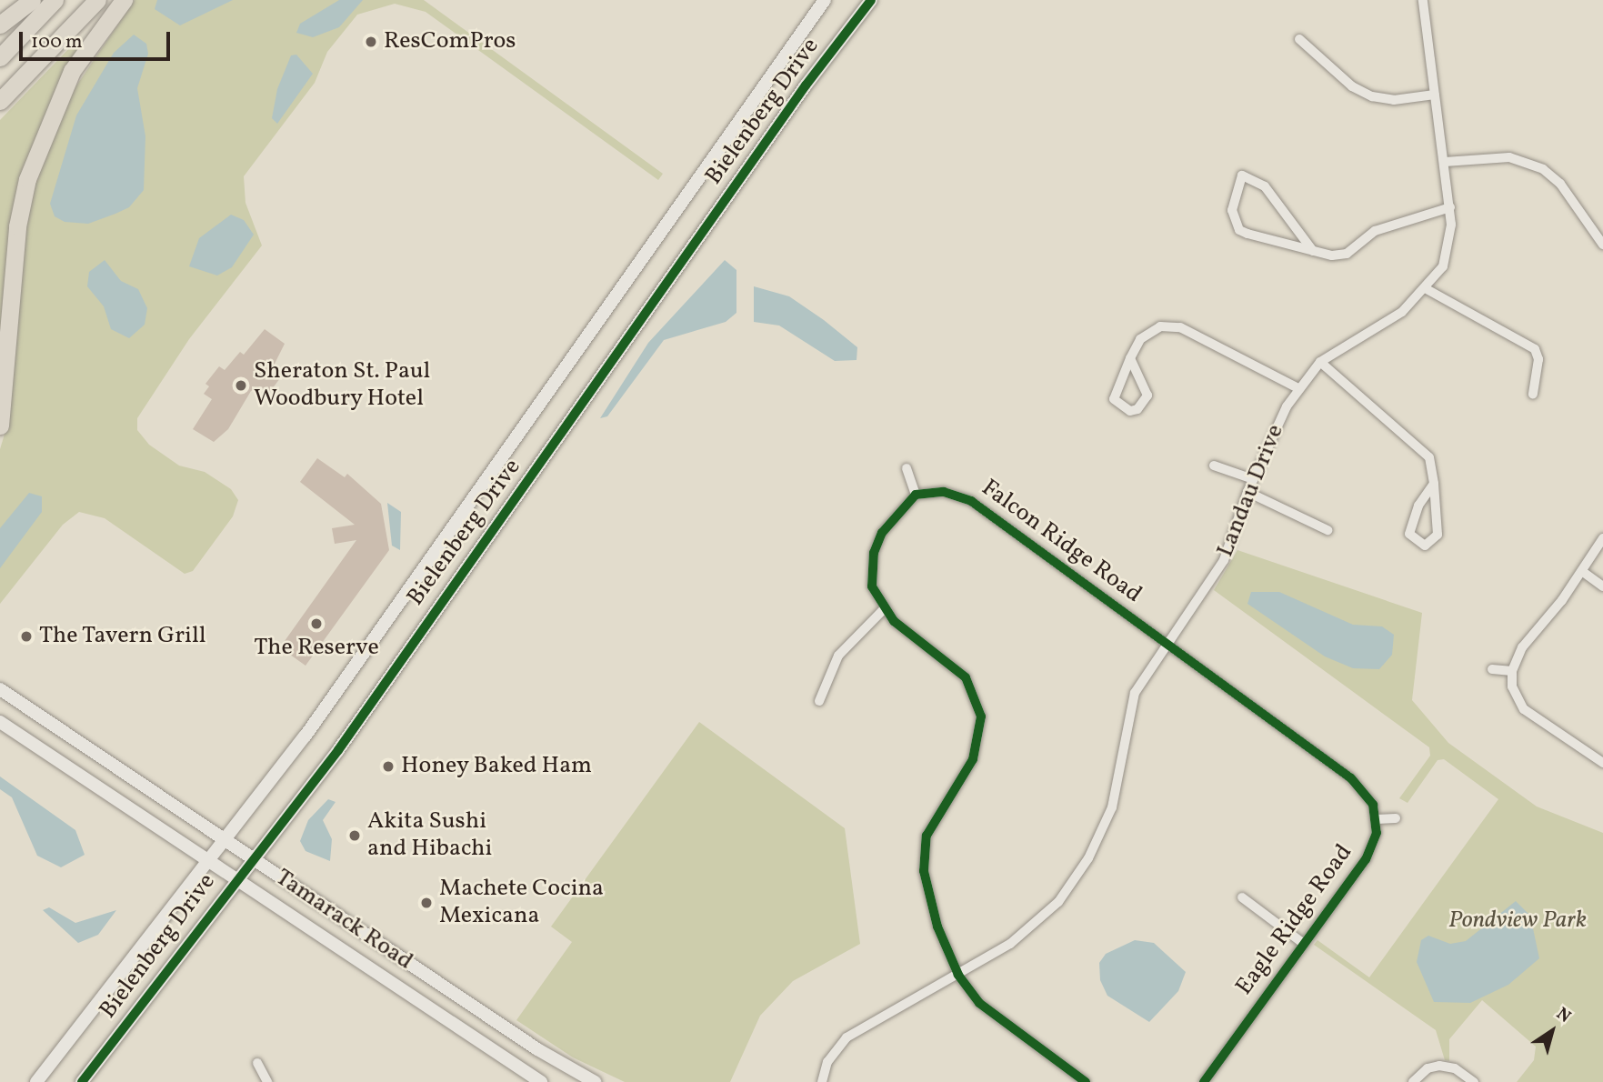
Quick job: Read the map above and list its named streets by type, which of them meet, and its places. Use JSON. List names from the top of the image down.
{
  "streets": {
    "street": [
      "Bielenberg Drive",
      "Landau Drive",
      "Falcon Ridge Road",
      "Tamarack Road",
      "Eagle Ridge Road"
    ]
  },
  "crossings": [
    ["Bielenberg Drive", "Tamarack Road"],
    ["Landau Drive", "Falcon Ridge Road"]
  ],
  "parks": ["Pondview Park"],
  "places": [
    "ResComPros",
    "Sheraton St. Paul Woodbury Hotel",
    "The Reserve",
    "The Tavern Grill",
    "Honey Baked Ham",
    "Akita Sushi and Hibachi",
    "Machete Cocina Mexicana"
  ],
  "scale_bar": "100 m",
  "north": "top right"
}
